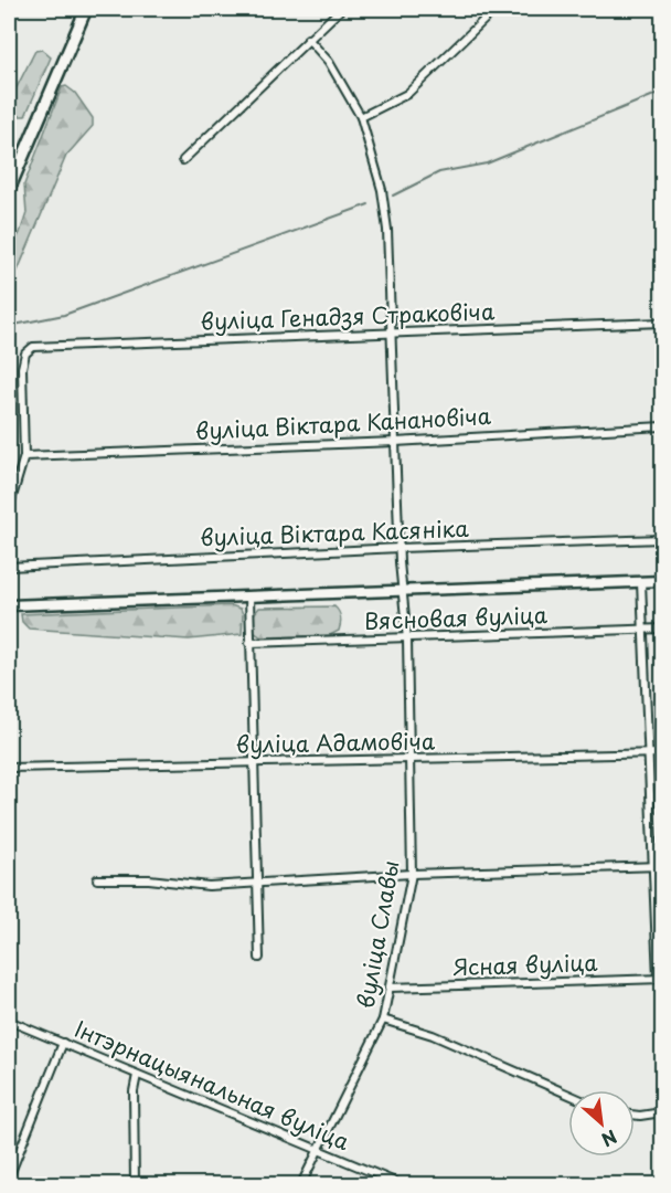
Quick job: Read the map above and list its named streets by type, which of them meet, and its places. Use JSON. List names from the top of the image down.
{
  "streets": {
    "street": [
      "вуліца Генадзя Страковіча",
      "вуліца Віктара Канановіча",
      "вуліца Віктара Касяніка",
      "Вясновая вуліца",
      "вуліца Адамовіча",
      "вуліца Славы",
      "Ясная вуліца",
      "Інтэрнацыянальная вуліца"
    ]
  },
  "crossings": [
    ["вуліца Генадзя Страковіча", "вуліца Віктара Канановіча"],
    ["вуліца Генадзя Страковіча", "вуліца Славы"],
    ["вуліца Віктара Канановіча", "вуліца Славы"],
    ["вуліца Віктара Касяніка", "вуліца Славы"],
    ["Вясновая вуліца", "вуліца Славы"],
    ["вуліца Адамовіча", "вуліца Славы"],
    ["вуліца Славы", "Ясная вуліца"],
    ["вуліца Славы", "Інтэрнацыянальная вуліца"]
  ],
  "north": "bottom right"
}
